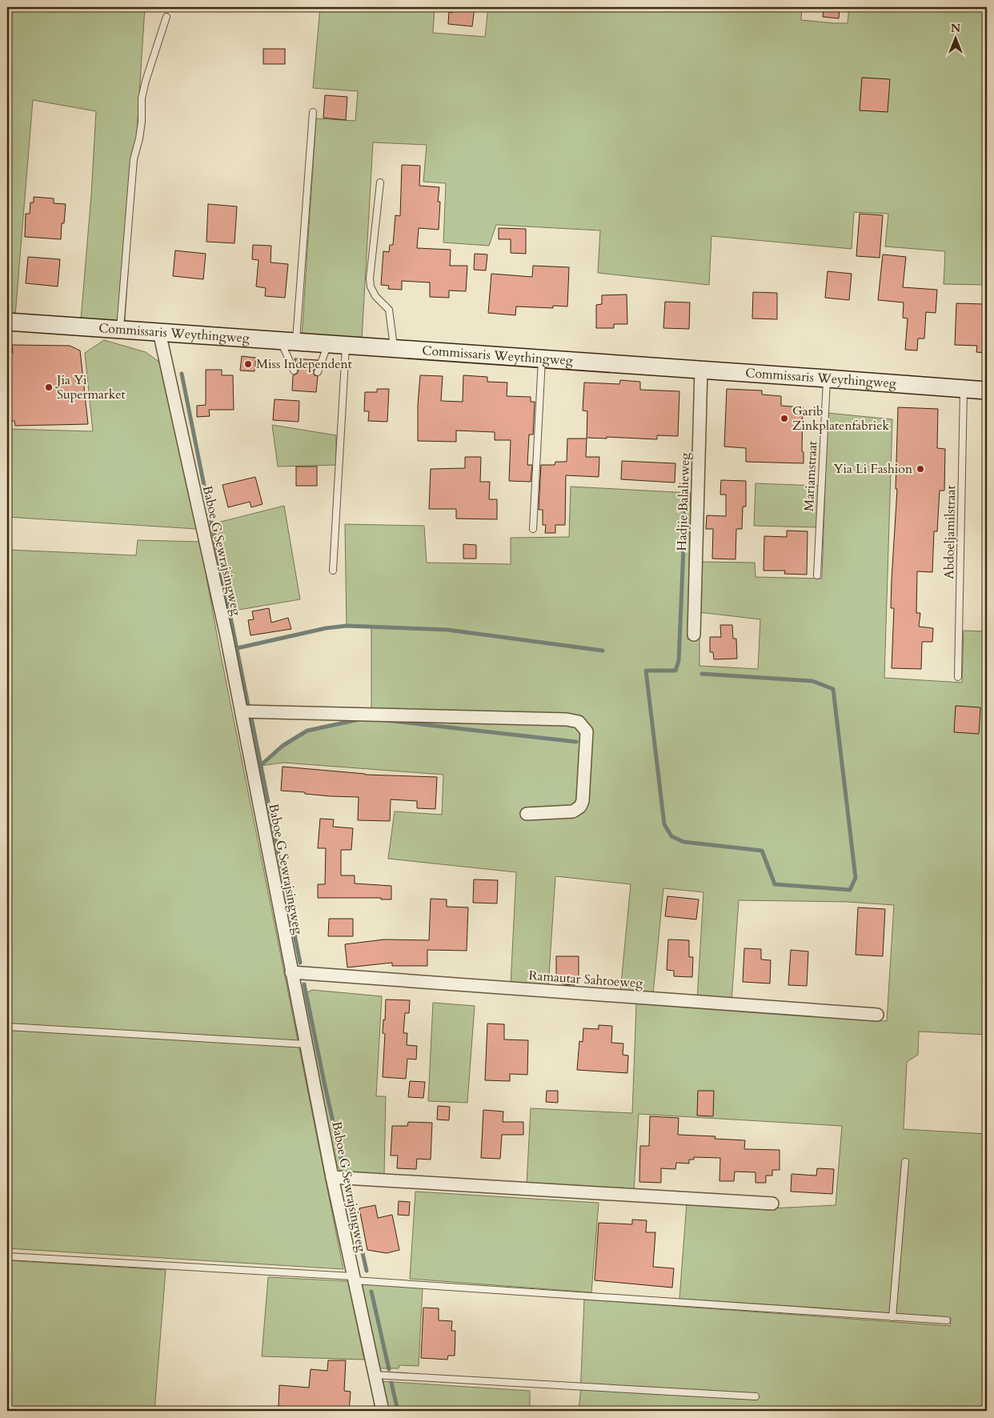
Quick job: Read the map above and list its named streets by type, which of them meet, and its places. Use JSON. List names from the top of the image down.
{
  "streets": {
    "main road": ["Commissaris Weythingweg"],
    "street": ["Hadjie Balalieweg", "Baboe G Sewrajsingweg", "Ramautar Sahtoeweg"],
    "lane": ["Mariamstraat", "Abdoeljamilstraat"]
  },
  "crossings": [
    ["Commissaris Weythingweg", "Mariamstraat"],
    ["Commissaris Weythingweg", "Hadjie Balalieweg"],
    ["Commissaris Weythingweg", "Abdoeljamilstraat"],
    ["Commissaris Weythingweg", "Baboe G Sewrajsingweg"],
    ["Baboe G Sewrajsingweg", "Ramautar Sahtoeweg"]
  ],
  "places": [
    "Miss Independent",
    "Jia Yi Supermarket",
    "Garib Zinkplatenfabriek",
    "Yia Li Fashion"
  ],
  "north": "top"
}
